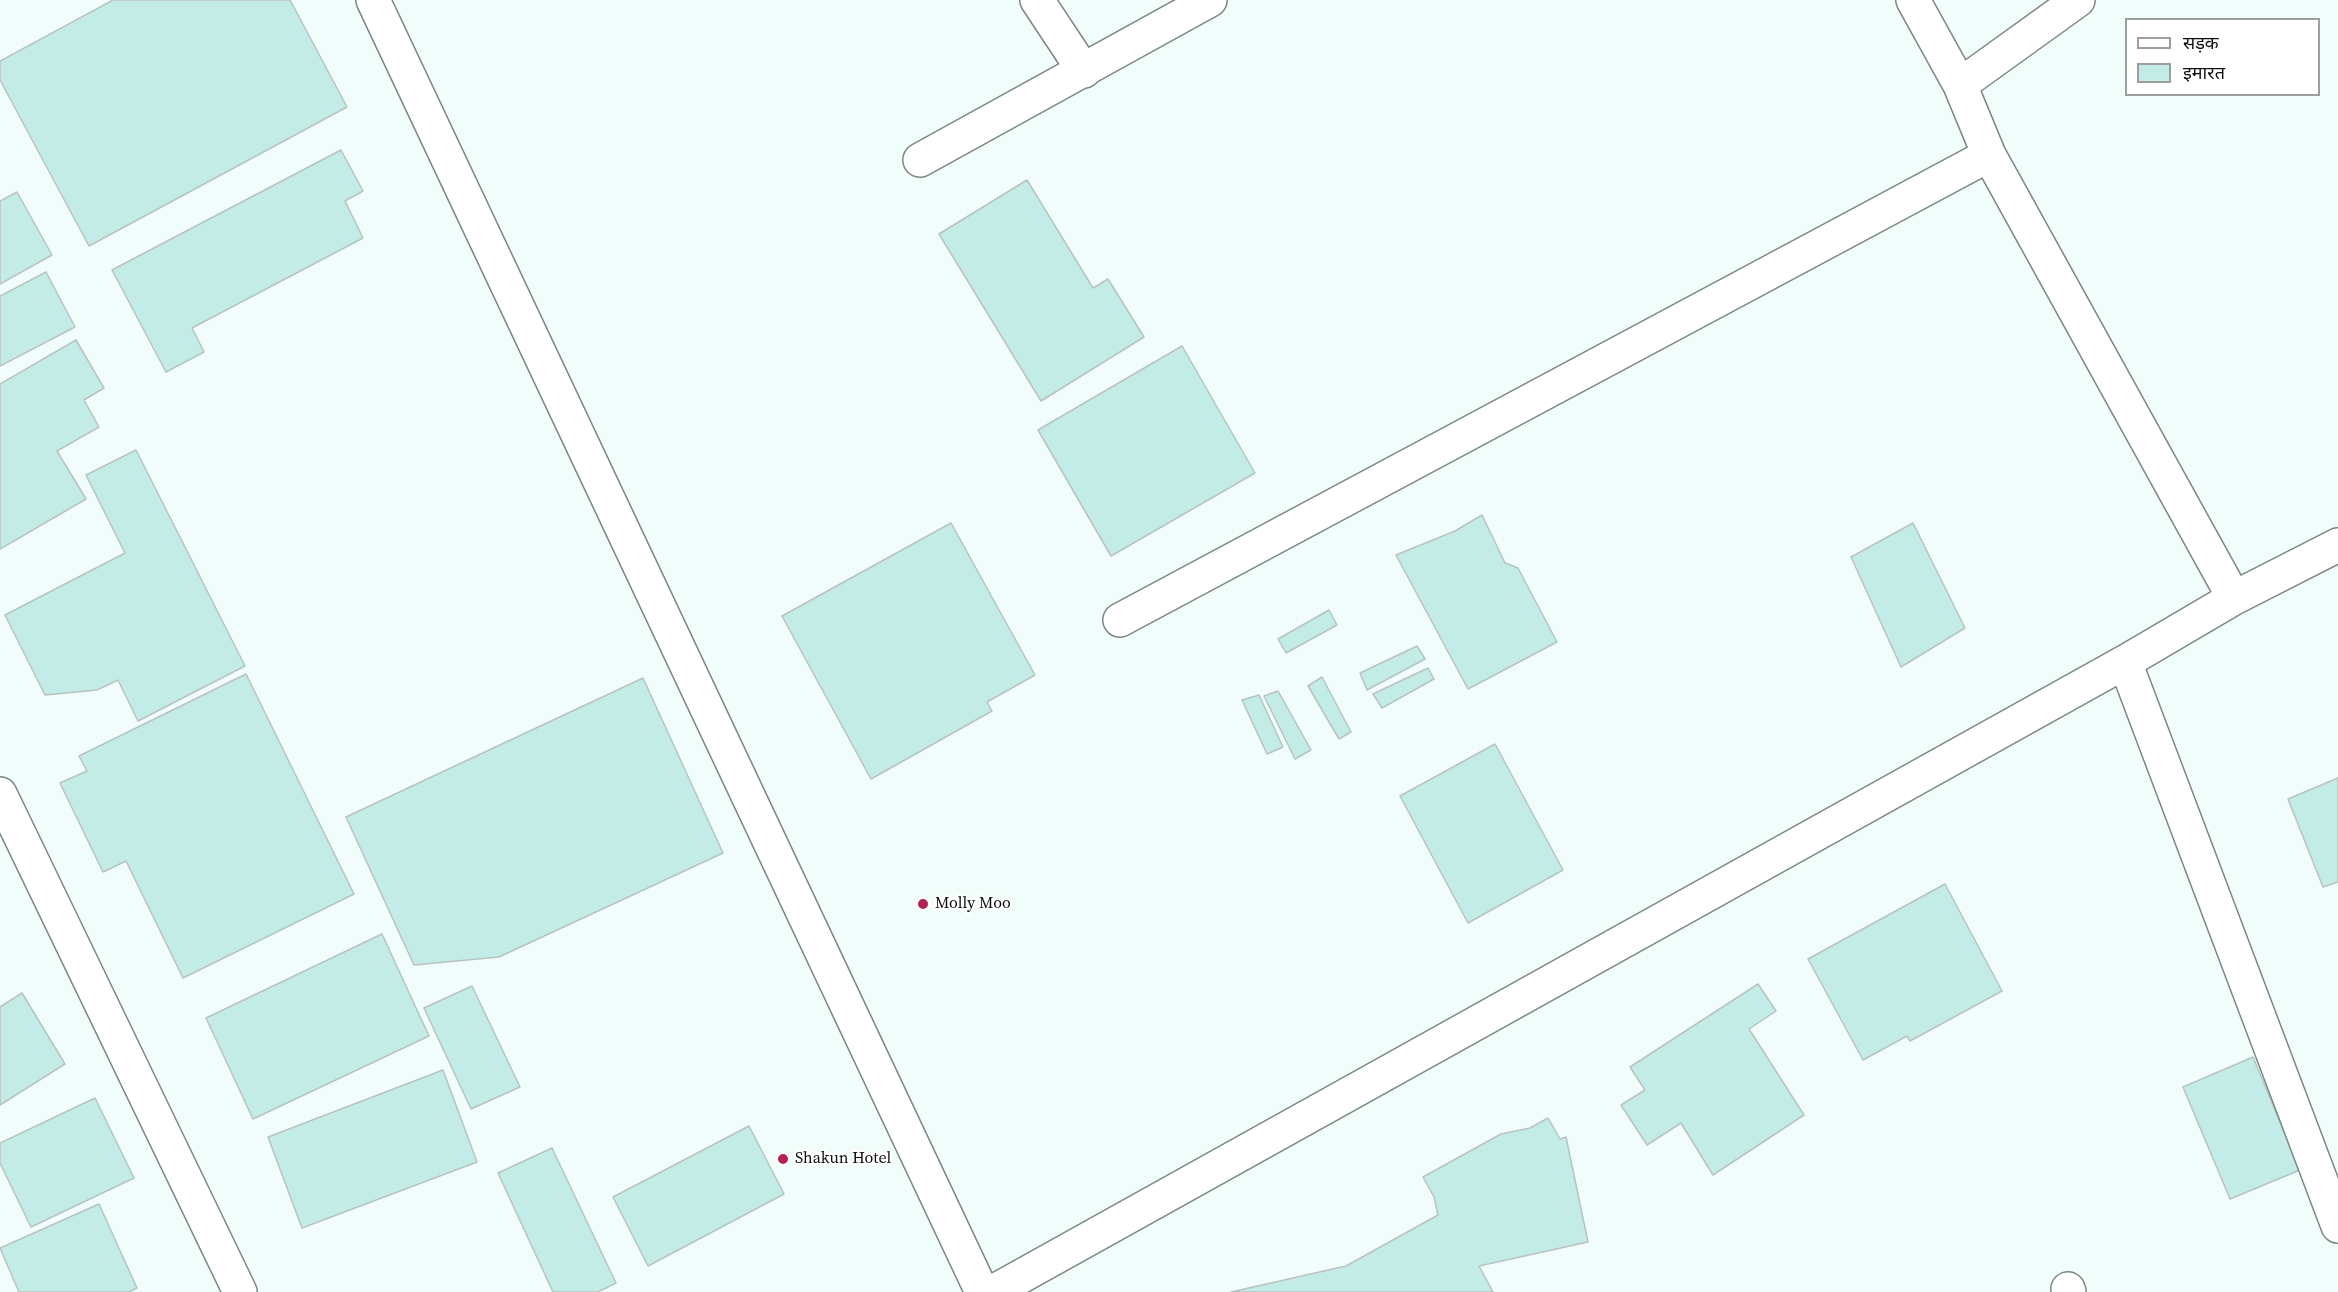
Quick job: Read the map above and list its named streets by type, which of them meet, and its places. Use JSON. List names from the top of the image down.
{
  "places": ["Molly Moo", "Shakun Hotel"],
  "legend": ["सड़क", "इमारत"]
}
